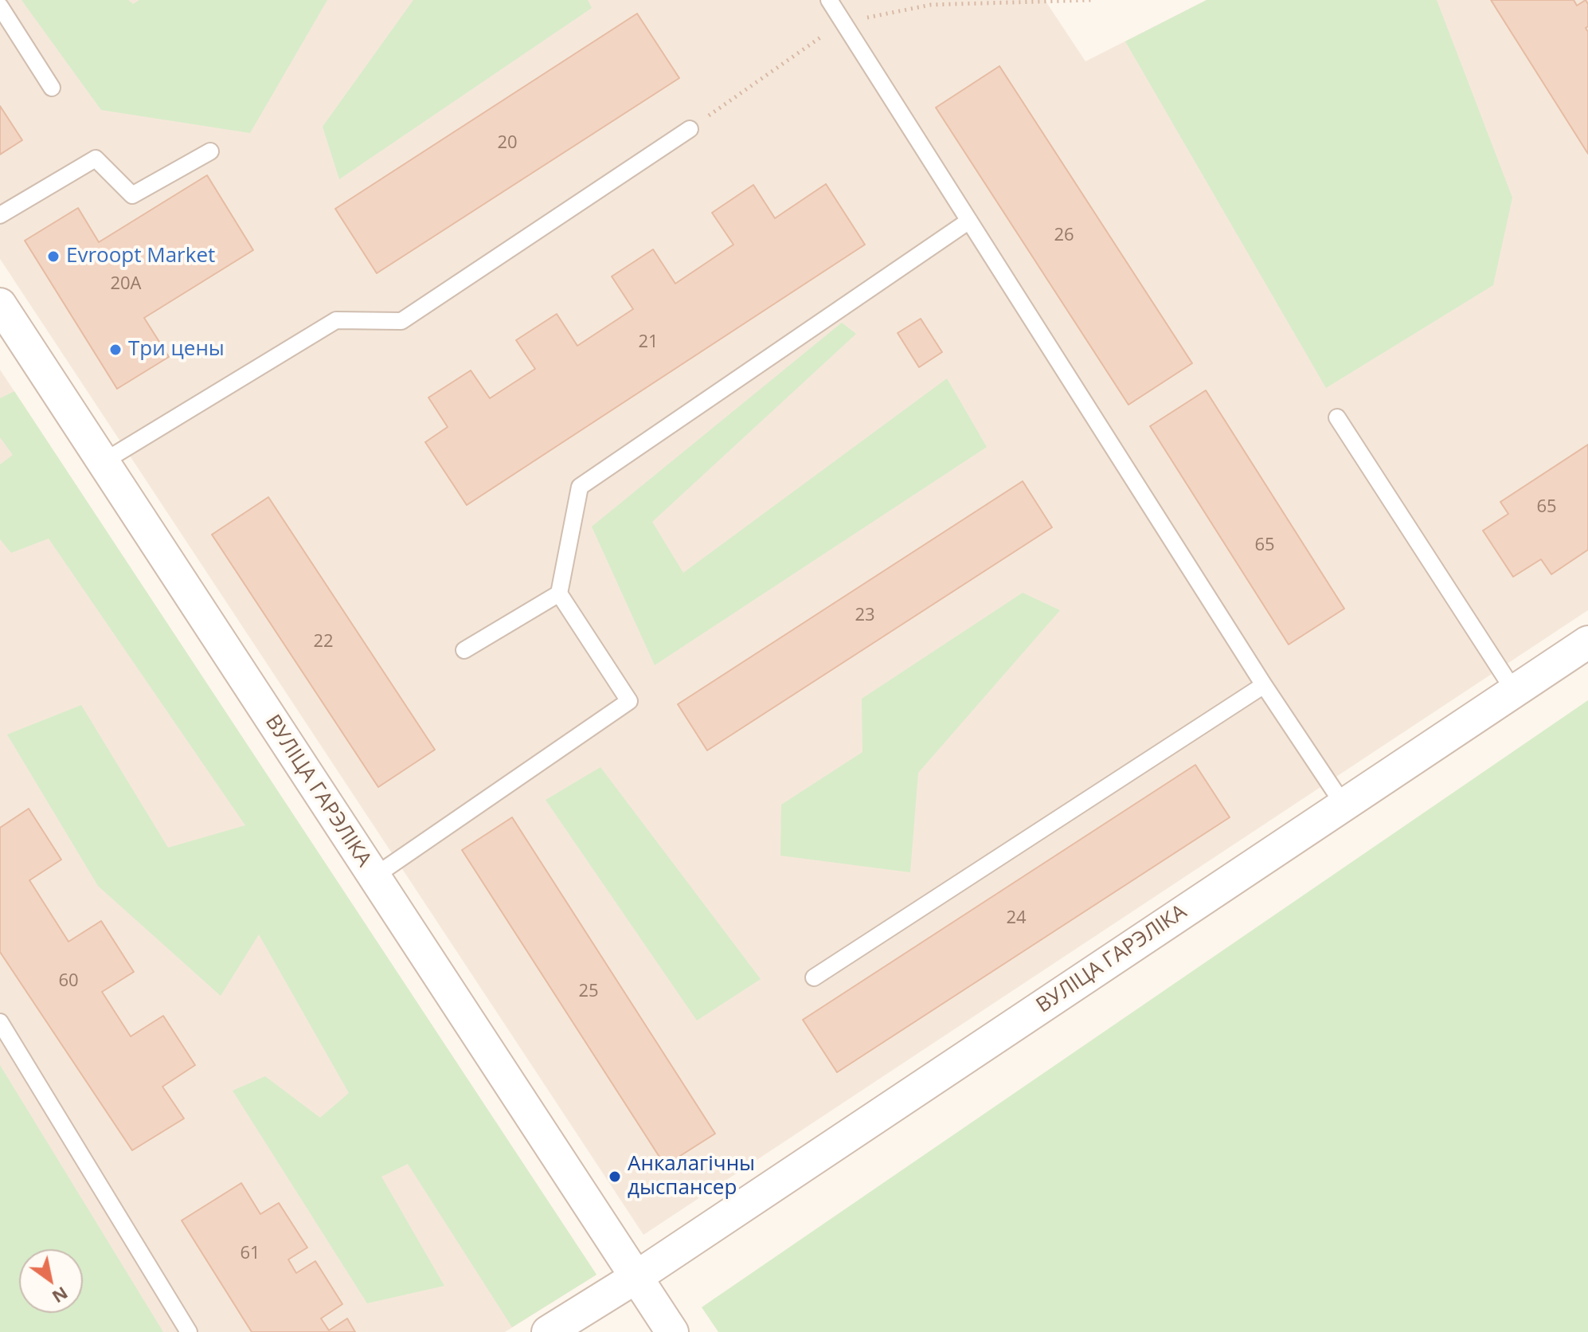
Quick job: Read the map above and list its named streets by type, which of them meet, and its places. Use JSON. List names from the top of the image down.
{
  "streets": {
    "street": ["ВУЛІЦА ГАРЭЛІКА"]
  },
  "places": ["Evroopt Market", "Три цены", "Анкалагічны дыспансер"],
  "house_numbers": [
    "20",
    "26",
    "20А",
    "21",
    "65",
    "65",
    "23",
    "22",
    "24",
    "60",
    "25",
    "61"
  ],
  "north": "bottom right"
}
